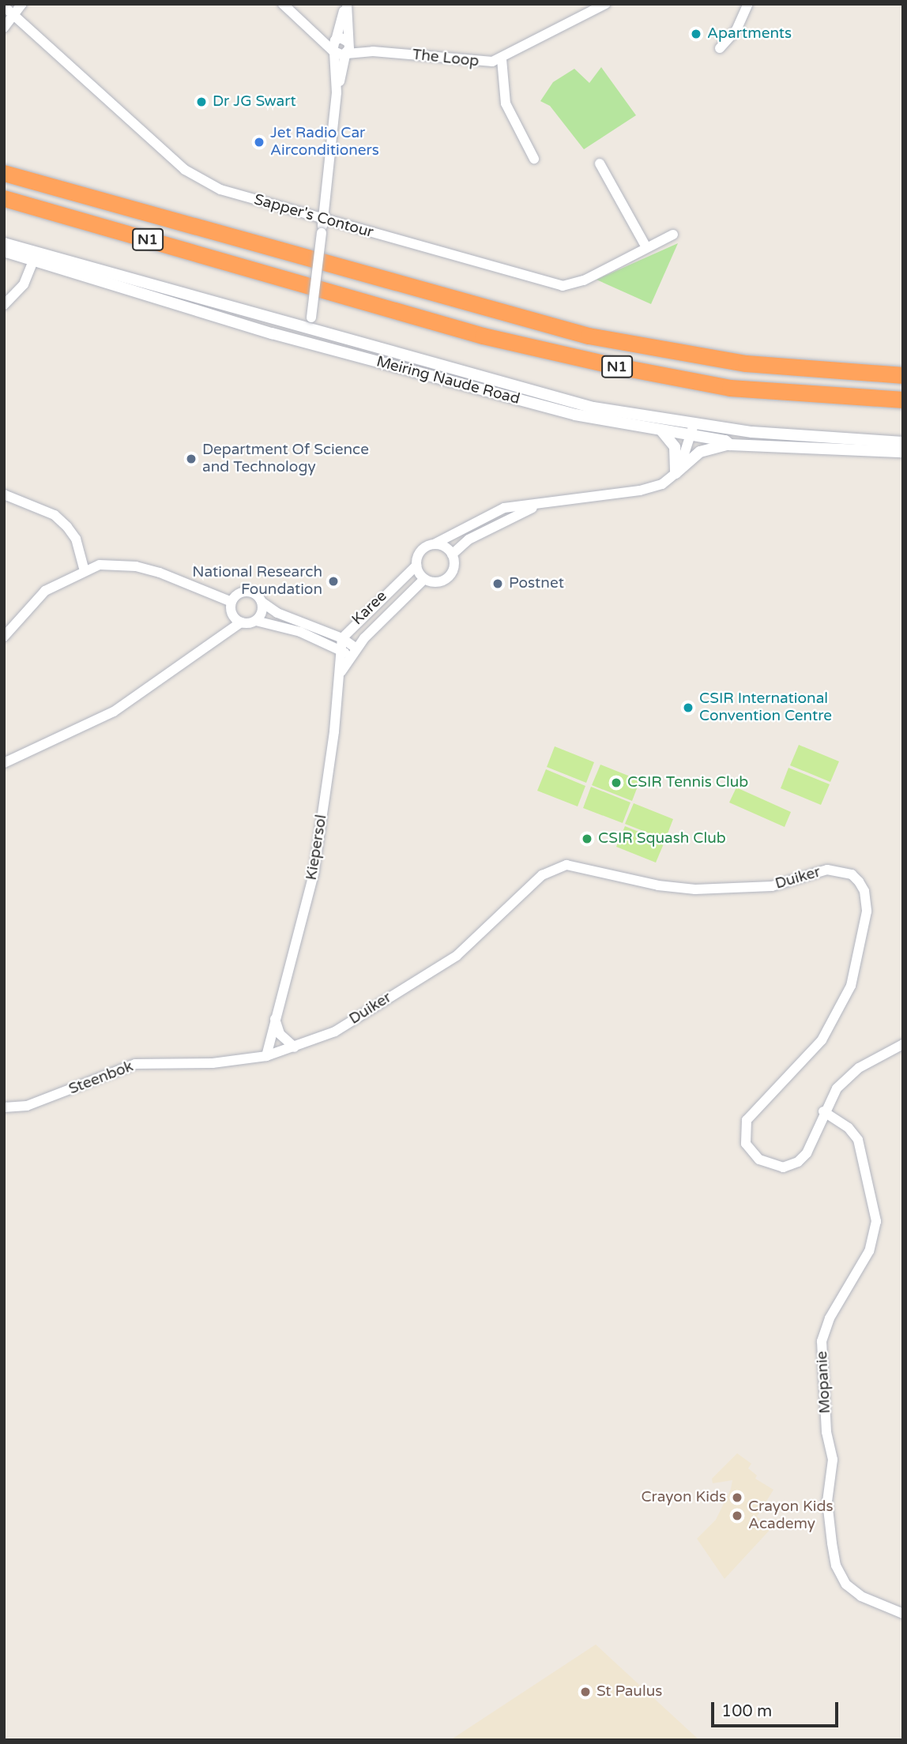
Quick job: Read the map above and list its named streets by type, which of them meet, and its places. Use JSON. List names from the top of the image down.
{
  "streets": {
    "highway": ["N1"],
    "street": [
      "The Loop",
      "Sapper's Contour",
      "Meiring Naude Road",
      "Karee",
      "Kiepersol",
      "Duiker",
      "Steenbok",
      "Mopanie"
    ]
  },
  "crossings": [
    ["Karee", "Kiepersol"],
    ["Kiepersol", "Duiker"],
    ["Kiepersol", "Steenbok"],
    ["Duiker", "Steenbok"],
    ["Duiker", "Mopanie"]
  ],
  "places": [
    "Apartments",
    "Dr JG Swart",
    "Jet Radio Car Airconditioners",
    "Department Of Science and Technology",
    "National Research Foundation",
    "Postnet",
    "CSIR International Convention Centre",
    "CSIR Tennis Club",
    "CSIR Squash Club",
    "Crayon Kids",
    "Crayon Kids Academy",
    "St Paulus"
  ],
  "scale_bar": "100 m"
}
